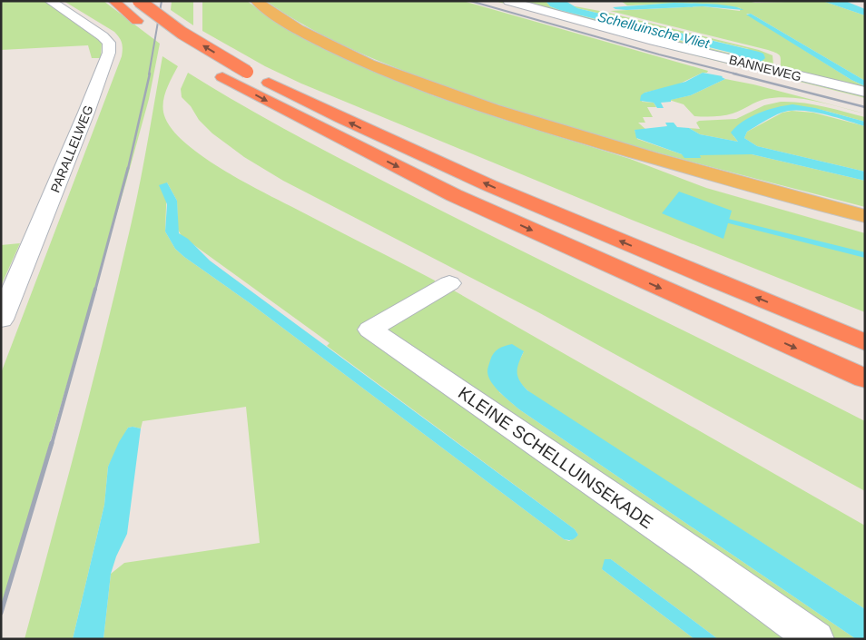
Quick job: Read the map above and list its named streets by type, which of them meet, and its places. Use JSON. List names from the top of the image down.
{
  "streets": {
    "street": ["BANNEWEG", "PARALLELWEG", "KLEINE SCHELLUINSEKADE"]
  },
  "water": ["Schelluinsche Vliet"]
}
